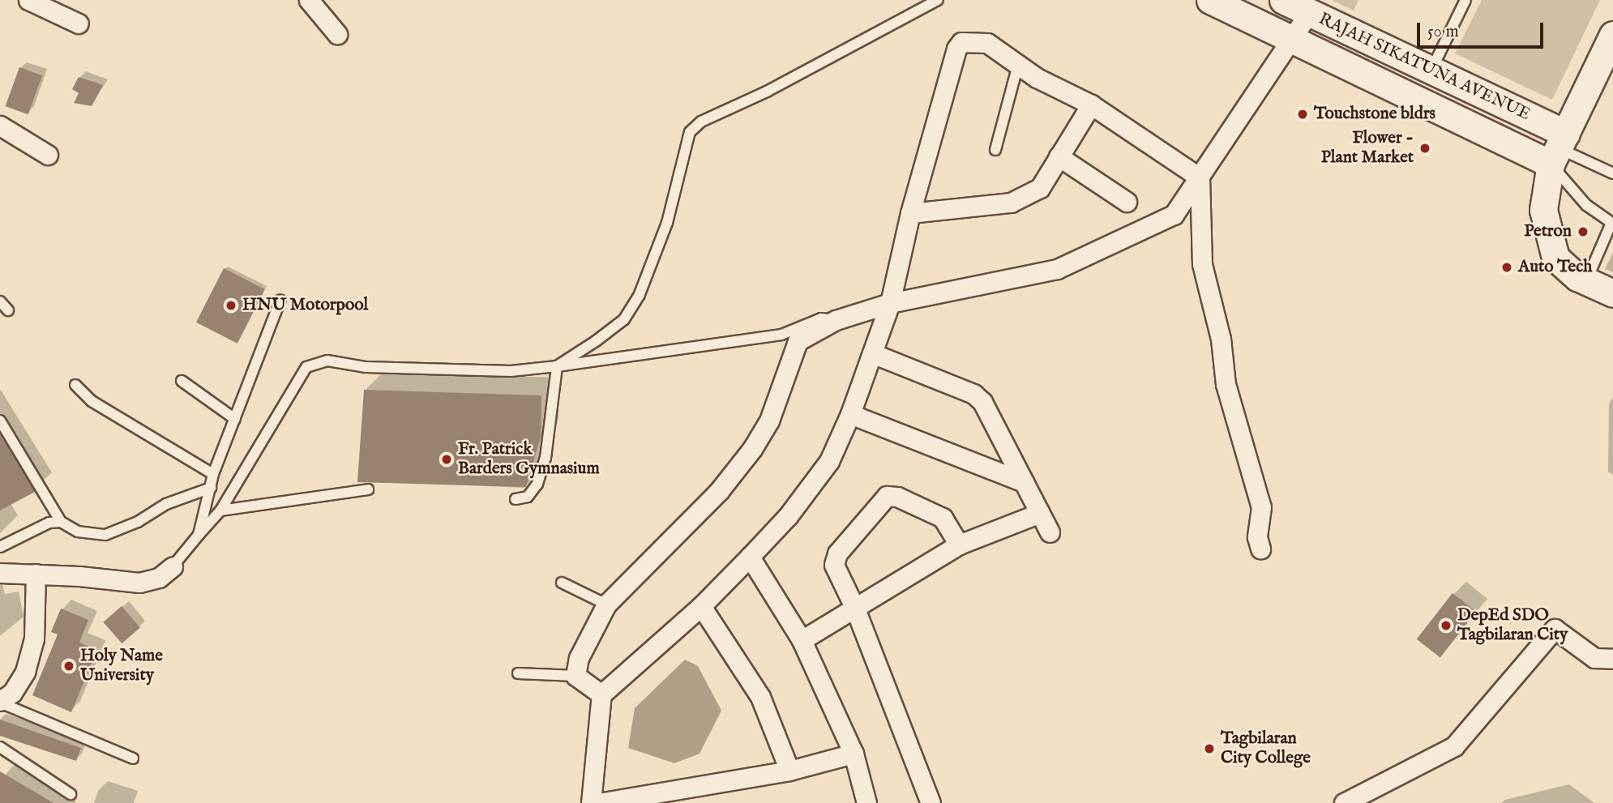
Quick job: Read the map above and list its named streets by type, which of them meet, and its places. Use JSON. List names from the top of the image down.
{
  "streets": {
    "main road": ["RAJAH SIKATUNA AVENUE"]
  },
  "places": [
    "Touchstone bldrs",
    "Flower - Plant Market",
    "Petron",
    "Auto Tech",
    "HNU Motorpool",
    "Fr. Patrick Barders Gymnasium",
    "DepEd SDO Tagbilaran City",
    "Holy Name University",
    "Tagbilaran City College"
  ],
  "scale_bar": "50 m"
}
